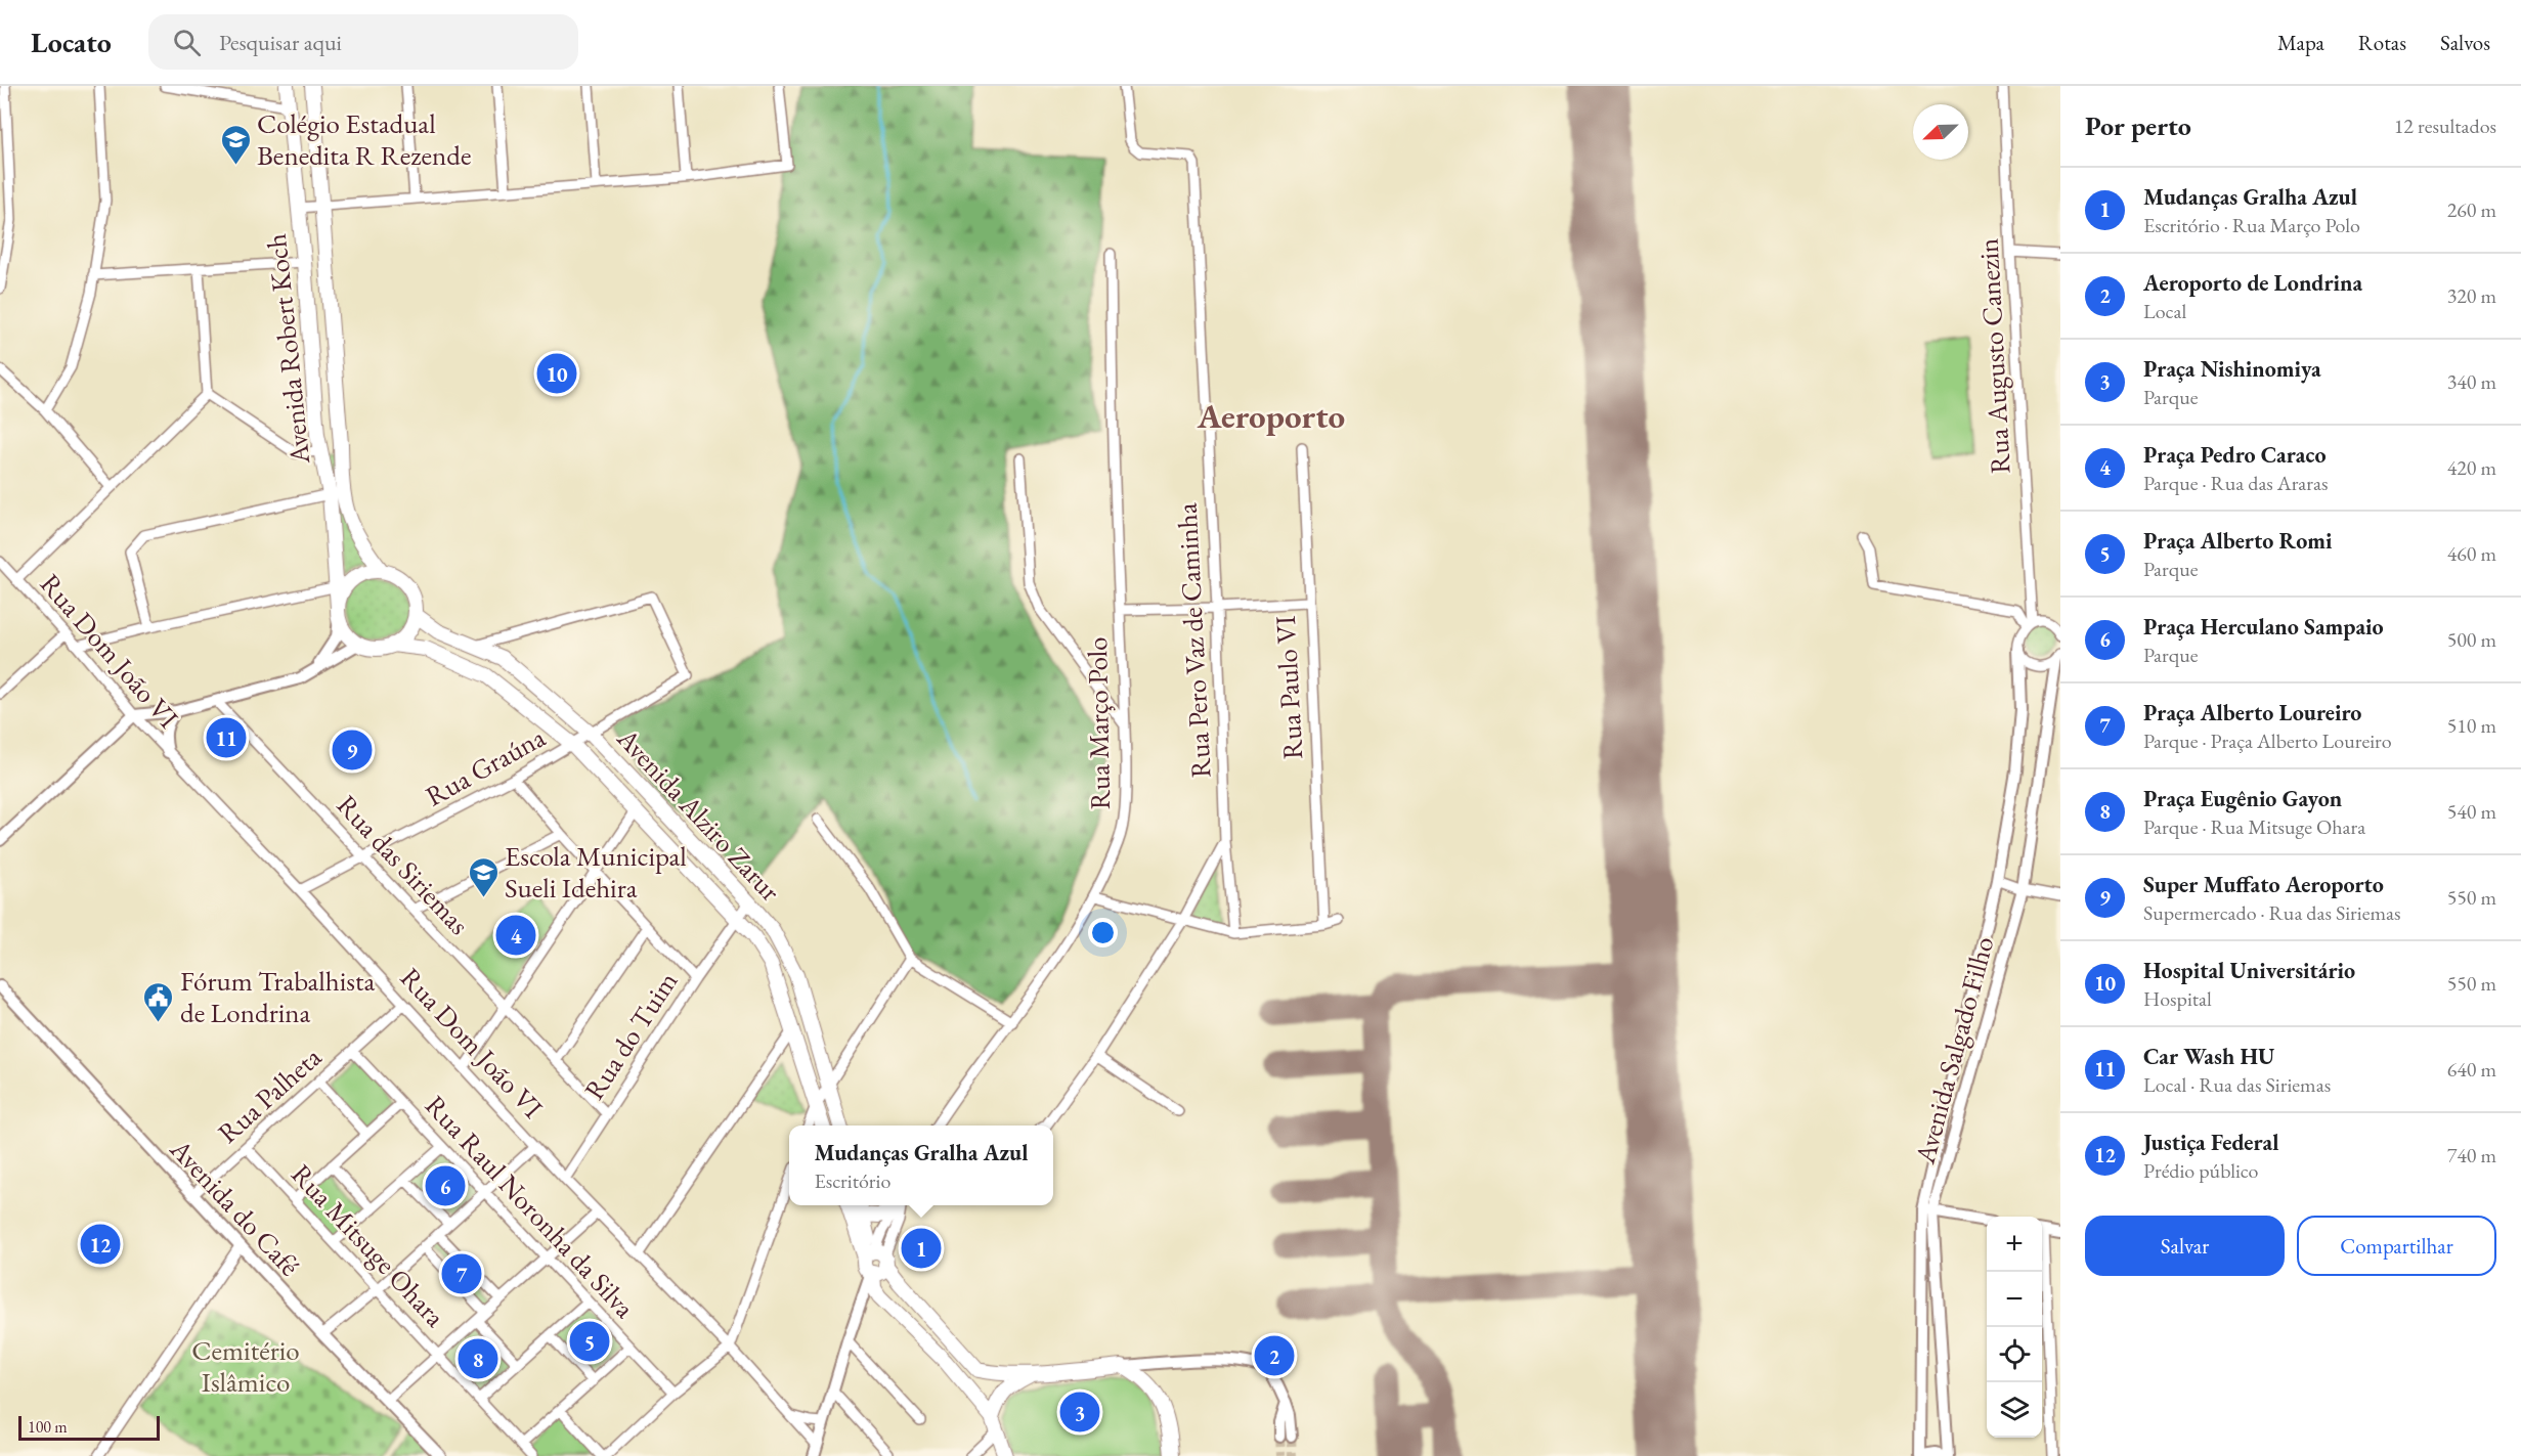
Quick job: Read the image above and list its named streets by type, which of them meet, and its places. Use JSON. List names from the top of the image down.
{
  "streets": {
    "main road": ["Avenida Robert Koch", "Avenida Alziro Zarur"],
    "street": [
      "Rua Augusto Canezin",
      "Rua Pero Vaz de Caminha",
      "Rua Dom João VI",
      "Rua Paulo VI",
      "Rua Março Polo",
      "Rua Graúna",
      "Rua das Siriemas",
      "Rua do Tuim",
      "Avenida Salgado Filho",
      "Rua Palheta",
      "Rua Raul Noronha da Silva",
      "Avenida do Café",
      "Rua Mitsuge Ohara"
    ]
  },
  "crossings": [
    ["Avenida Robert Koch", "Avenida Alziro Zarur"],
    ["Rua Dom João VI", "Rua Graúna"],
    ["Rua Dom João VI", "Rua do Tuim"],
    ["Rua Dom João VI", "Rua Palheta"],
    ["Rua Graúna", "Avenida Alziro Zarur"],
    ["Rua Graúna", "Rua das Siriemas"],
    ["Avenida Alziro Zarur", "Rua do Tuim"],
    ["Rua das Siriemas", "Rua do Tuim"],
    ["Rua Palheta", "Rua Raul Noronha da Silva"],
    ["Rua Palheta", "Avenida do Café"],
    ["Rua Palheta", "Rua Mitsuge Ohara"]
  ],
  "districts": ["Aeroporto"],
  "parks": ["Cemitério Islâmico"],
  "places": {
    "school or university": ["Colégio Estadual Benedita R Rezende", "Escola Municipal Sueli Idehira"],
    "public building": ["Fórum Trabalhista de Londrina"]
  },
  "scale_bar": "100 m",
  "north": "bottom left",
  "page": {
    "header": "Locato",
    "search": "Pesquisar aqui",
    "nav": ["Mapa", "Rotas", "Salvos"],
    "heading": ["Por perto", "12 resultados"],
    "list": [
      {
        "mark": "1",
        "name": "Mudanças Gralha Azul",
        "note": "Escritório · Rua Março Polo",
        "value": "260 m"
      },
      {
        "mark": "2",
        "name": "Aeroporto de Londrina",
        "note": "Local",
        "value": "320 m"
      },
      {
        "mark": "3",
        "name": "Praça Nishinomiya",
        "note": "Parque",
        "value": "340 m"
      },
      {
        "mark": "4",
        "name": "Praça Pedro Caraco",
        "note": "Parque · Rua das Araras",
        "value": "420 m"
      },
      {
        "mark": "5",
        "name": "Praça Alberto Romi",
        "note": "Parque",
        "value": "460 m"
      },
      {
        "mark": "6",
        "name": "Praça Herculano Sampaio",
        "note": "Parque",
        "value": "500 m"
      },
      {
        "mark": "7",
        "name": "Praça Alberto Loureiro",
        "note": "Parque · Praça Alberto Loureiro",
        "value": "510 m"
      },
      {
        "mark": "8",
        "name": "Praça Eugênio Gayon",
        "note": "Parque · Rua Mitsuge Ohara",
        "value": "540 m"
      },
      {
        "mark": "9",
        "name": "Super Muffato Aeroporto",
        "note": "Supermercado · Rua das Siriemas",
        "value": "550 m"
      },
      {
        "mark": "10",
        "name": "Hospital Universitário",
        "note": "Hospital",
        "value": "550 m"
      },
      {
        "mark": "11",
        "name": "Car Wash HU",
        "note": "Local · Rua das Siriemas",
        "value": "640 m"
      },
      {
        "mark": "12",
        "name": "Justiça Federal",
        "note": "Prédio público",
        "value": "740 m"
      }
    ],
    "pins": [
      "10",
      "11",
      "9",
      "4",
      "6",
      "12",
      "1",
      "7",
      "5",
      "2",
      "8",
      "3"
    ],
    "popup": ["Mudanças Gralha Azul", "Escritório"],
    "buttons": ["Salvar", "Compartilhar"],
    "map_buttons": ["+", "−"],
    "scale": "100 m"
  }
}
